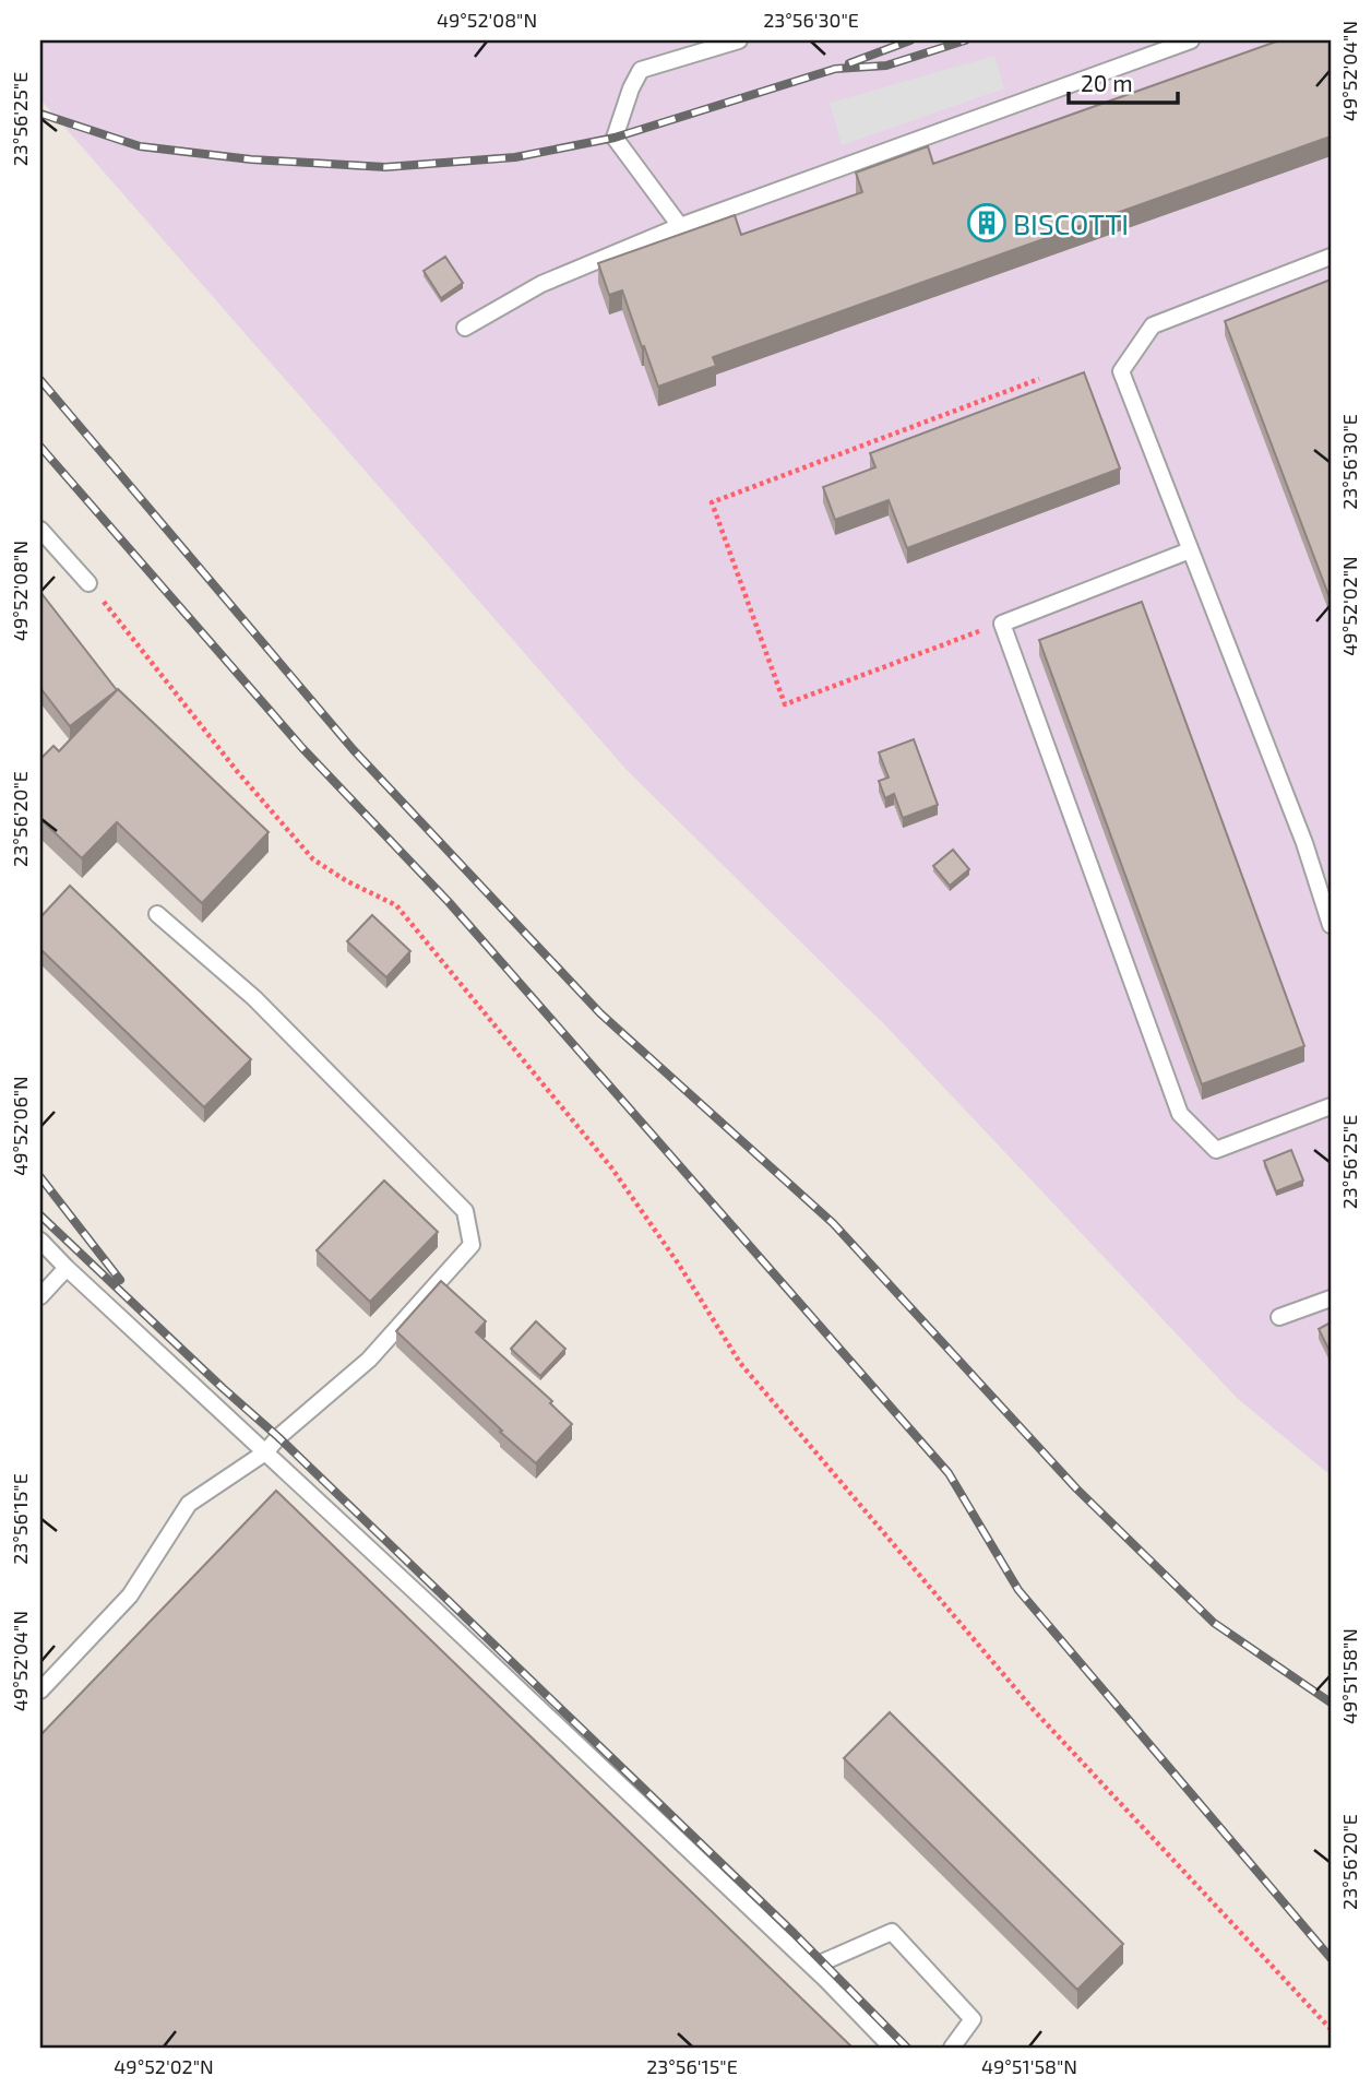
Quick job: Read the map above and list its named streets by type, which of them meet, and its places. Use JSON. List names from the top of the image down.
{
  "places": {
    "building": ["BISCOTTI"]
  },
  "scale_bar": "20 m",
  "coordinates": [
    "49°52'08\"N",
    "23°56'30\"E",
    "49°52'04\"N",
    "23°56'25\"E",
    "49°52'02\"N",
    "23°56'20\"E",
    "49°52'06\"N",
    "23°56'15\"E",
    "49°51'58\"N"
  ]
}
